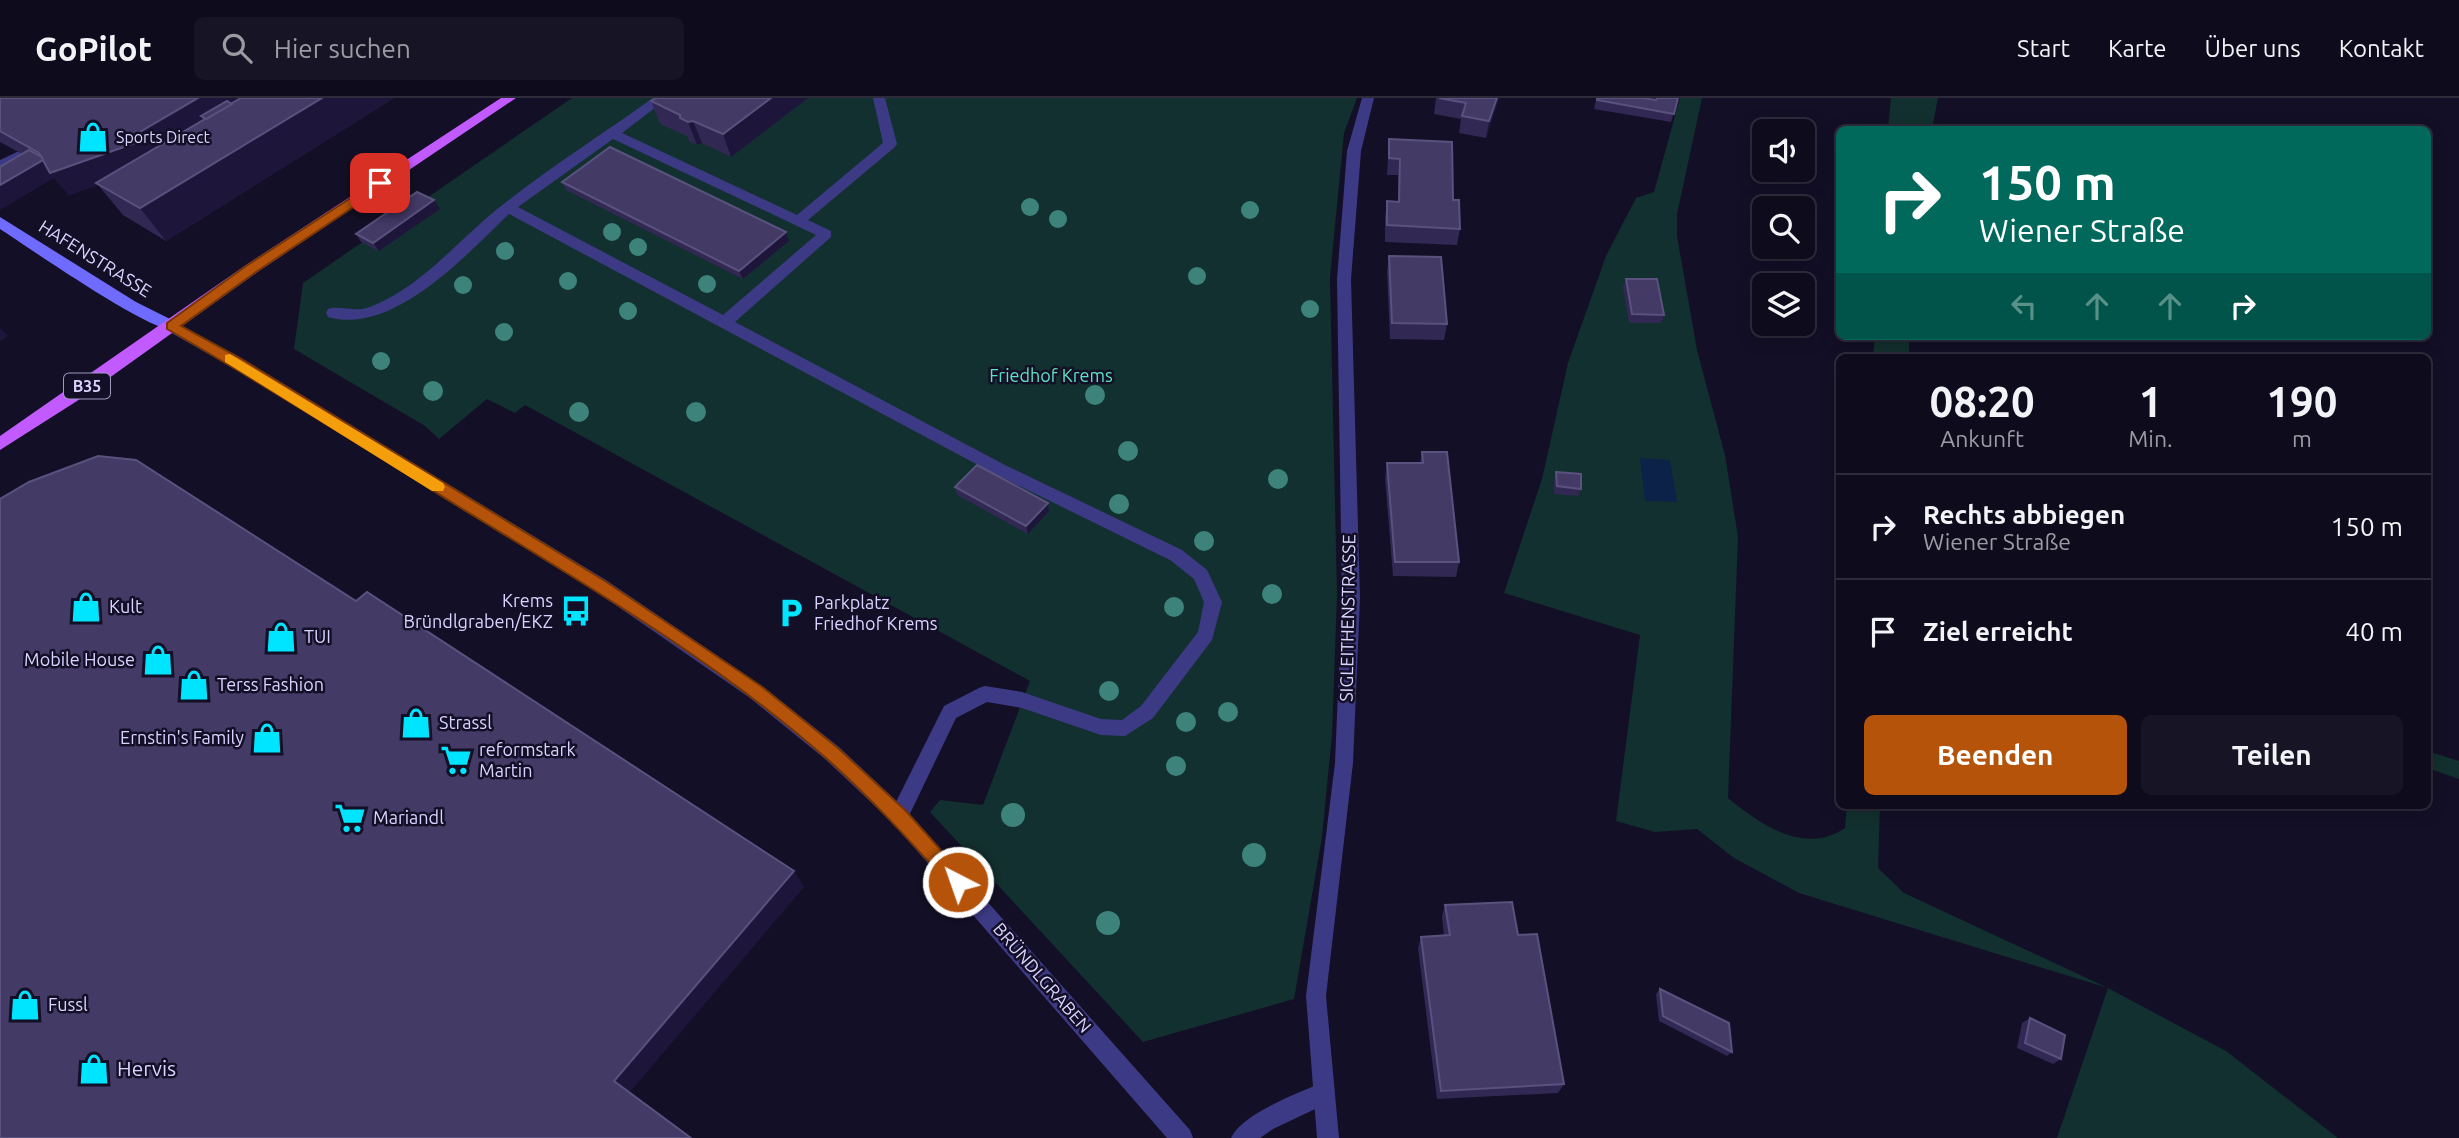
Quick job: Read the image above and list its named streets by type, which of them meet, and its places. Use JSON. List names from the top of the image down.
{
  "streets": {
    "main road": ["B35"],
    "street": ["HAFENSTRASSE", "SIGLEITHENSTRASSE", "BRÜNDLGRABEN"]
  },
  "crossings": [
    ["HAFENSTRASSE", "B35"],
    ["HAFENSTRASSE", "BRÜNDLGRABEN"],
    ["B35", "BRÜNDLGRABEN"]
  ],
  "parks": ["Friedhof Krems"],
  "places": {
    "shop": [
      "Sports Direct",
      "Kult",
      "TUI",
      "Mobile House",
      "Terss Fashion",
      "Strassl",
      "Ernstin's Family",
      "Fussl",
      "Hervis"
    ],
    "bus stop": ["Krems Bründlgraben/EKZ"],
    "parking": ["Parkplatz Friedhof Krems"],
    "supermarket": ["reformstark Martin", "Mariandl"]
  },
  "page": {
    "header": "GoPilot",
    "search": "Hier suchen",
    "nav": [
      "Start",
      "Karte",
      "Über uns",
      "Kontakt"
    ],
    "turn": ["150 m", "Wiener Straße"],
    "eta": [
      "08:20",
      "Ankunft",
      "1",
      "Min.",
      "190",
      "m"
    ],
    "list": [
      {
        "name": "Rechts abbiegen",
        "note": "Wiener Straße",
        "value": "150 m"
      },
      {
        "name": "Ziel erreicht",
        "value": "40 m"
      }
    ],
    "buttons": ["Beenden", "Teilen"]
  }
}
